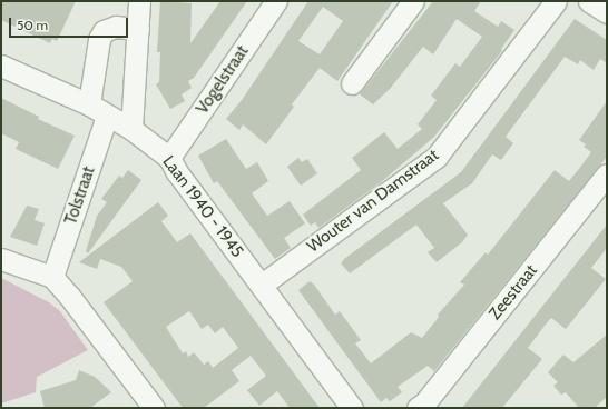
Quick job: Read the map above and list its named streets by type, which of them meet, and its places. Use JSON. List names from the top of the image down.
{
  "streets": {
    "street": [
      "Vogelstraat",
      "Tolstraat",
      "Wouter van Damstraat",
      "Laan 1940 - 1945",
      "Zeestraat"
    ]
  },
  "crossings": [
    ["Vogelstraat", "Laan 1940 - 1945"],
    ["Tolstraat", "Laan 1940 - 1945"],
    ["Wouter van Damstraat", "Laan 1940 - 1945"]
  ],
  "scale_bar": "50 m"
}
